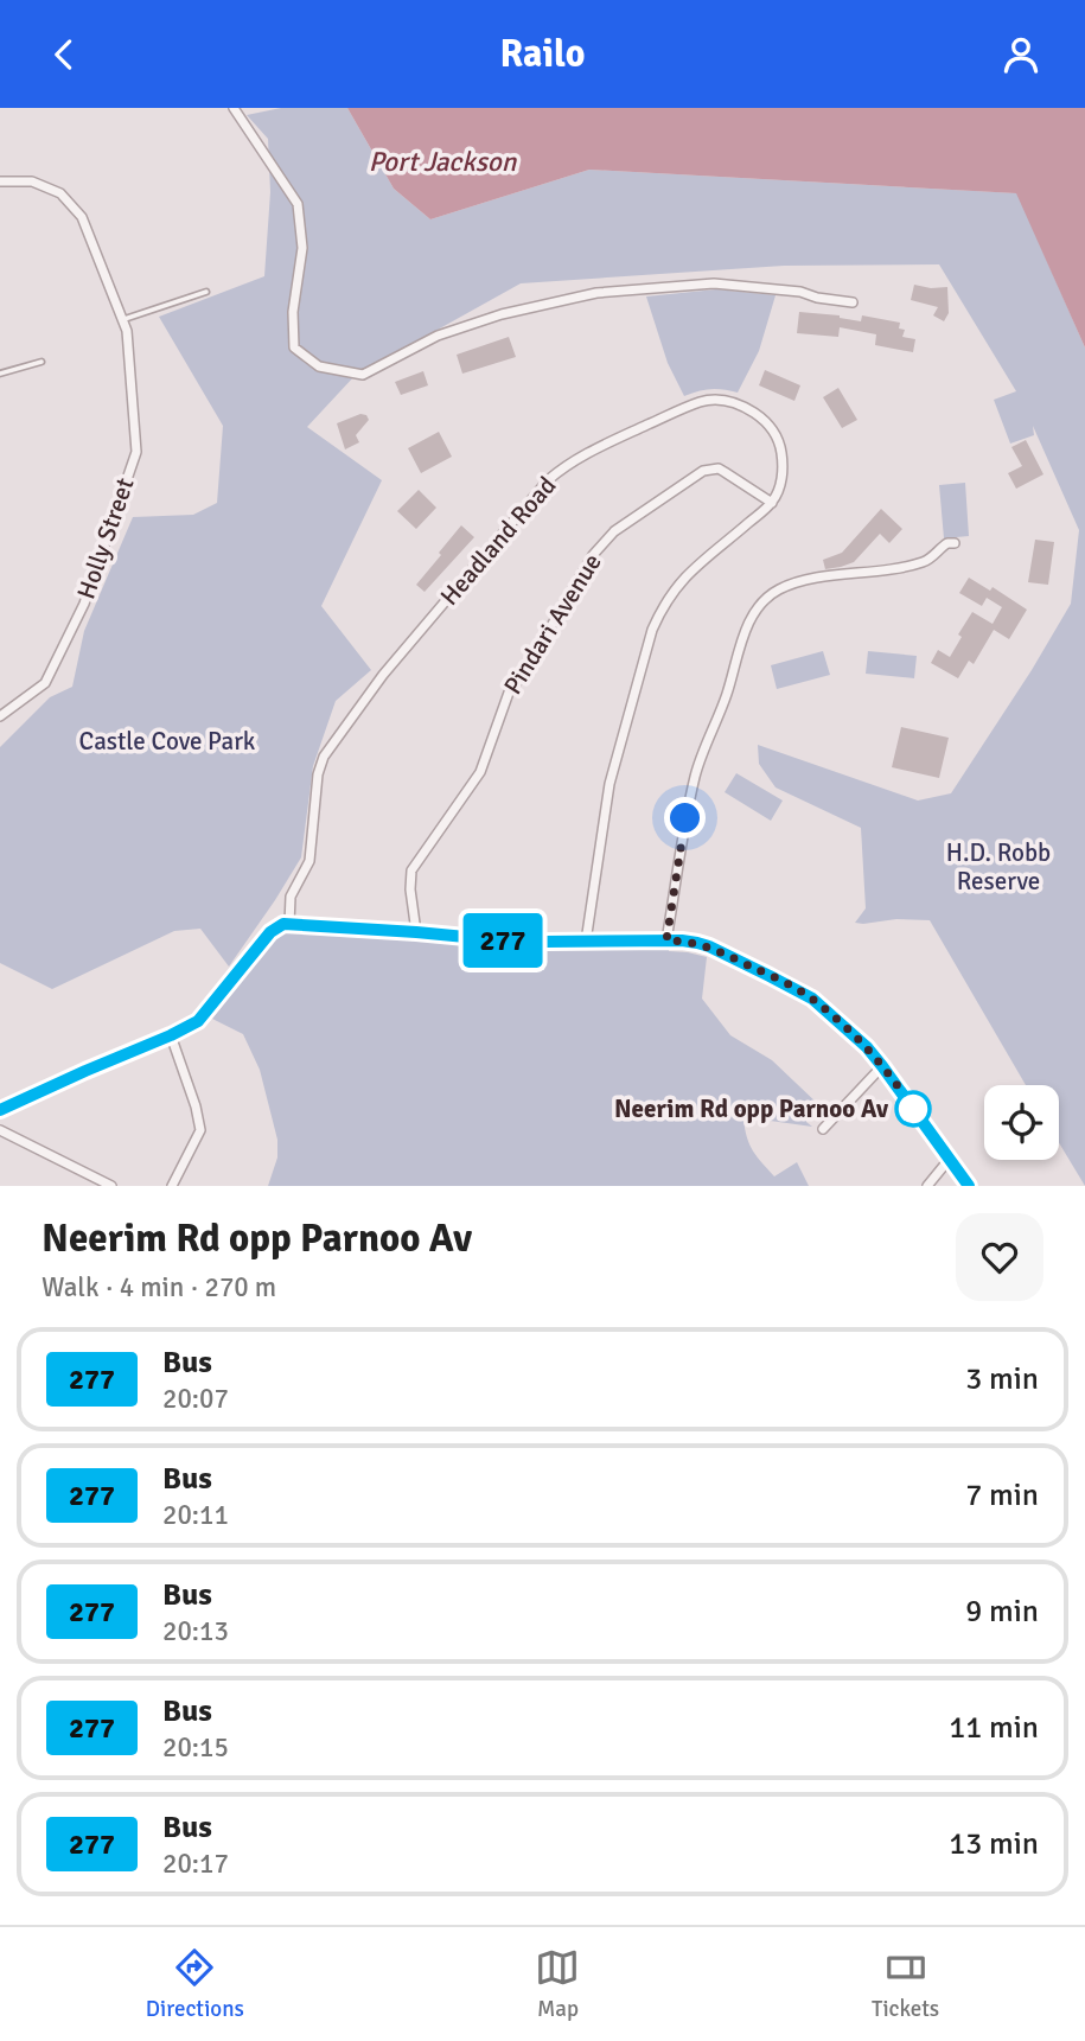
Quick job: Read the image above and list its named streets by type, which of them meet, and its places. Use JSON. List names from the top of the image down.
{
  "streets": {
    "street": ["Holly Street", "Headland Road", "Pindari Avenue"]
  },
  "crossings": [
    ["Headland Road", "Pindari Avenue"]
  ],
  "water": ["Port Jackson"],
  "parks": ["Castle Cove Park", "H.D. Robb Reserve"],
  "places": ["Neerim Rd opp Parnoo Av"],
  "lines": ["bus line 277"],
  "page": {
    "header": "Railo",
    "on_map": "277",
    "heading": ["Neerim Rd opp Parnoo Av", "Walk · 4 min · 270 m"],
    "list": [
      {
        "mark": "277",
        "name": "Bus",
        "note": "20:07",
        "value": "3 min"
      },
      {
        "mark": "277",
        "name": "Bus",
        "note": "20:11",
        "value": "7 min"
      },
      {
        "mark": "277",
        "name": "Bus",
        "note": "20:13",
        "value": "9 min"
      },
      {
        "mark": "277",
        "name": "Bus",
        "note": "20:15",
        "value": "11 min"
      },
      {
        "mark": "277",
        "name": "Bus",
        "note": "20:17",
        "value": "13 min"
      }
    ],
    "tabs": ["Directions", "Map", "Tickets"]
  }
}
